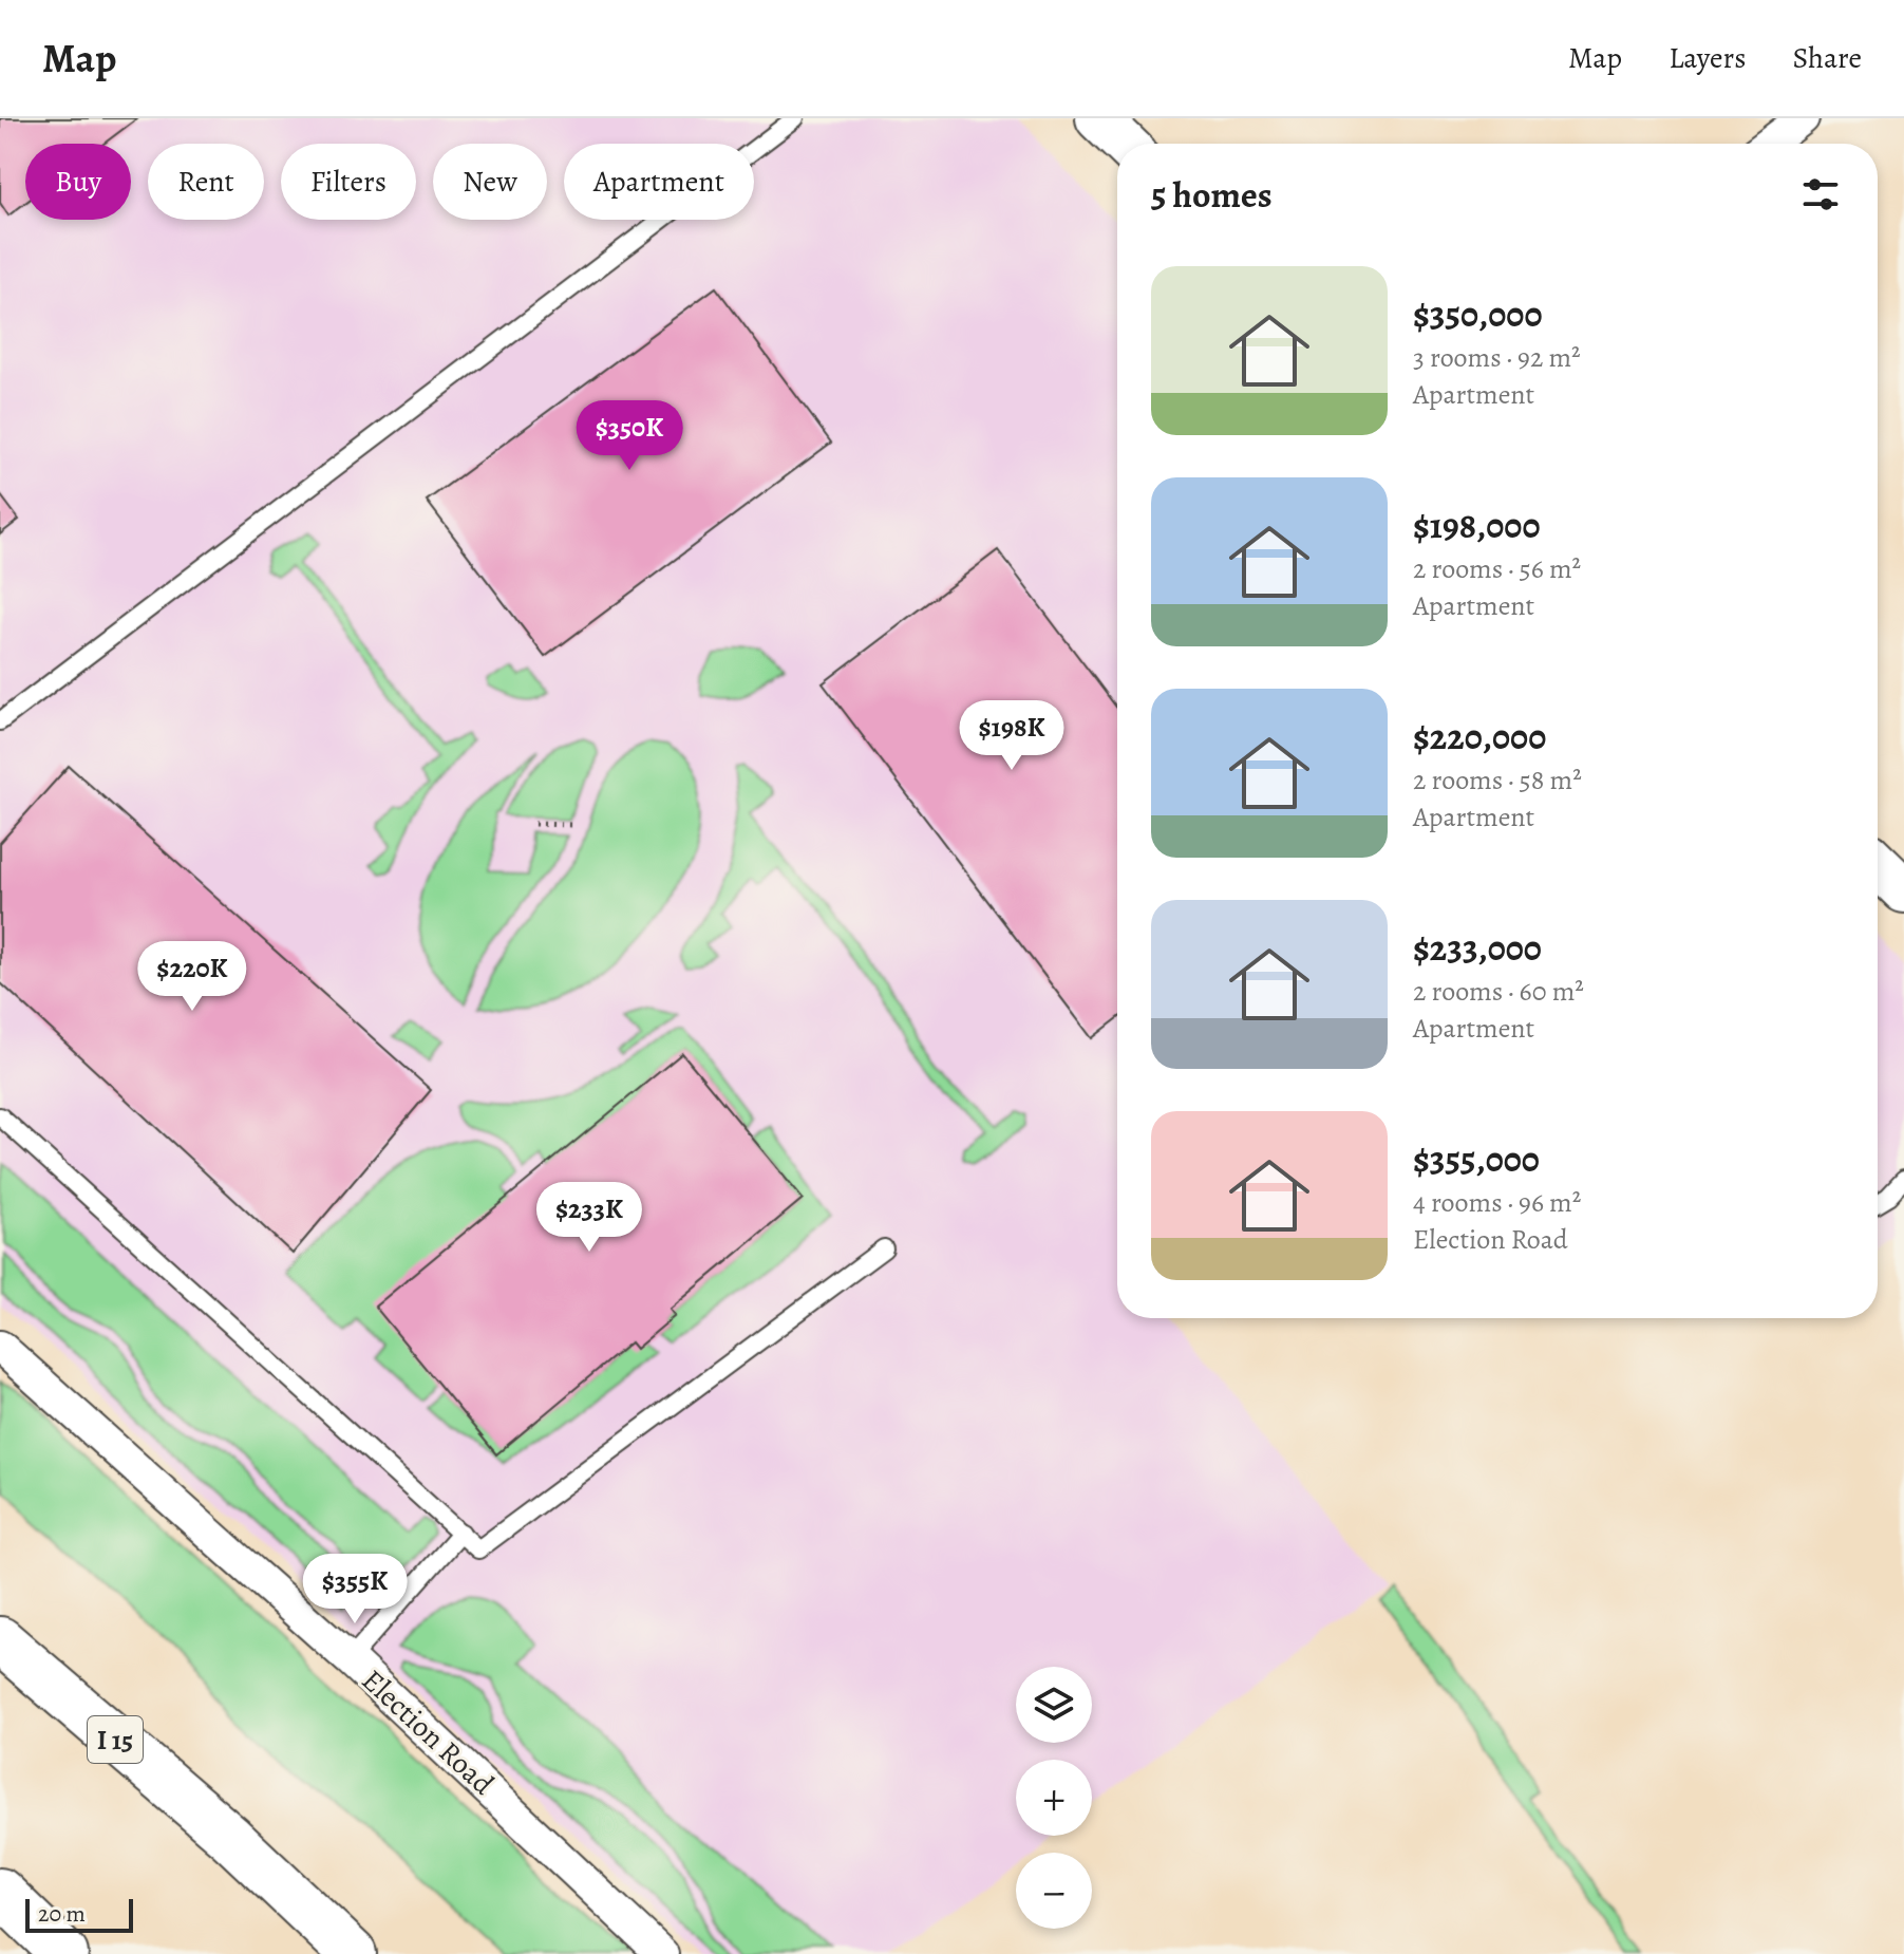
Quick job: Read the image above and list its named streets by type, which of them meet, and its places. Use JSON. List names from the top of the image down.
{
  "streets": {
    "highway": ["I 15"],
    "street": ["Election Road"]
  },
  "scale_bar": "20 m",
  "page": {
    "header": "Map",
    "nav": ["Map", "Layers", "Share"],
    "chip": [
      "Buy",
      "Rent",
      "Filters",
      "New",
      "Apartment"
    ],
    "heading": "5 homes",
    "list": [
      {
        "name": "$350,000",
        "note": "3 rooms · 92 m² · Apartment"
      },
      {
        "name": "$198,000",
        "note": "2 rooms · 56 m² · Apartment"
      },
      {
        "name": "$220,000",
        "note": "2 rooms · 58 m² · Apartment"
      },
      {
        "name": "$233,000",
        "note": "2 rooms · 60 m² · Apartment"
      },
      {
        "name": "$355,000",
        "note": "4 rooms · 96 m² · Election Road"
      }
    ],
    "price": [
      "$350K",
      "$198K",
      "$220K",
      "$233K",
      "$355K"
    ],
    "map_buttons": ["+", "−"],
    "scale": "20 m"
  }
}
